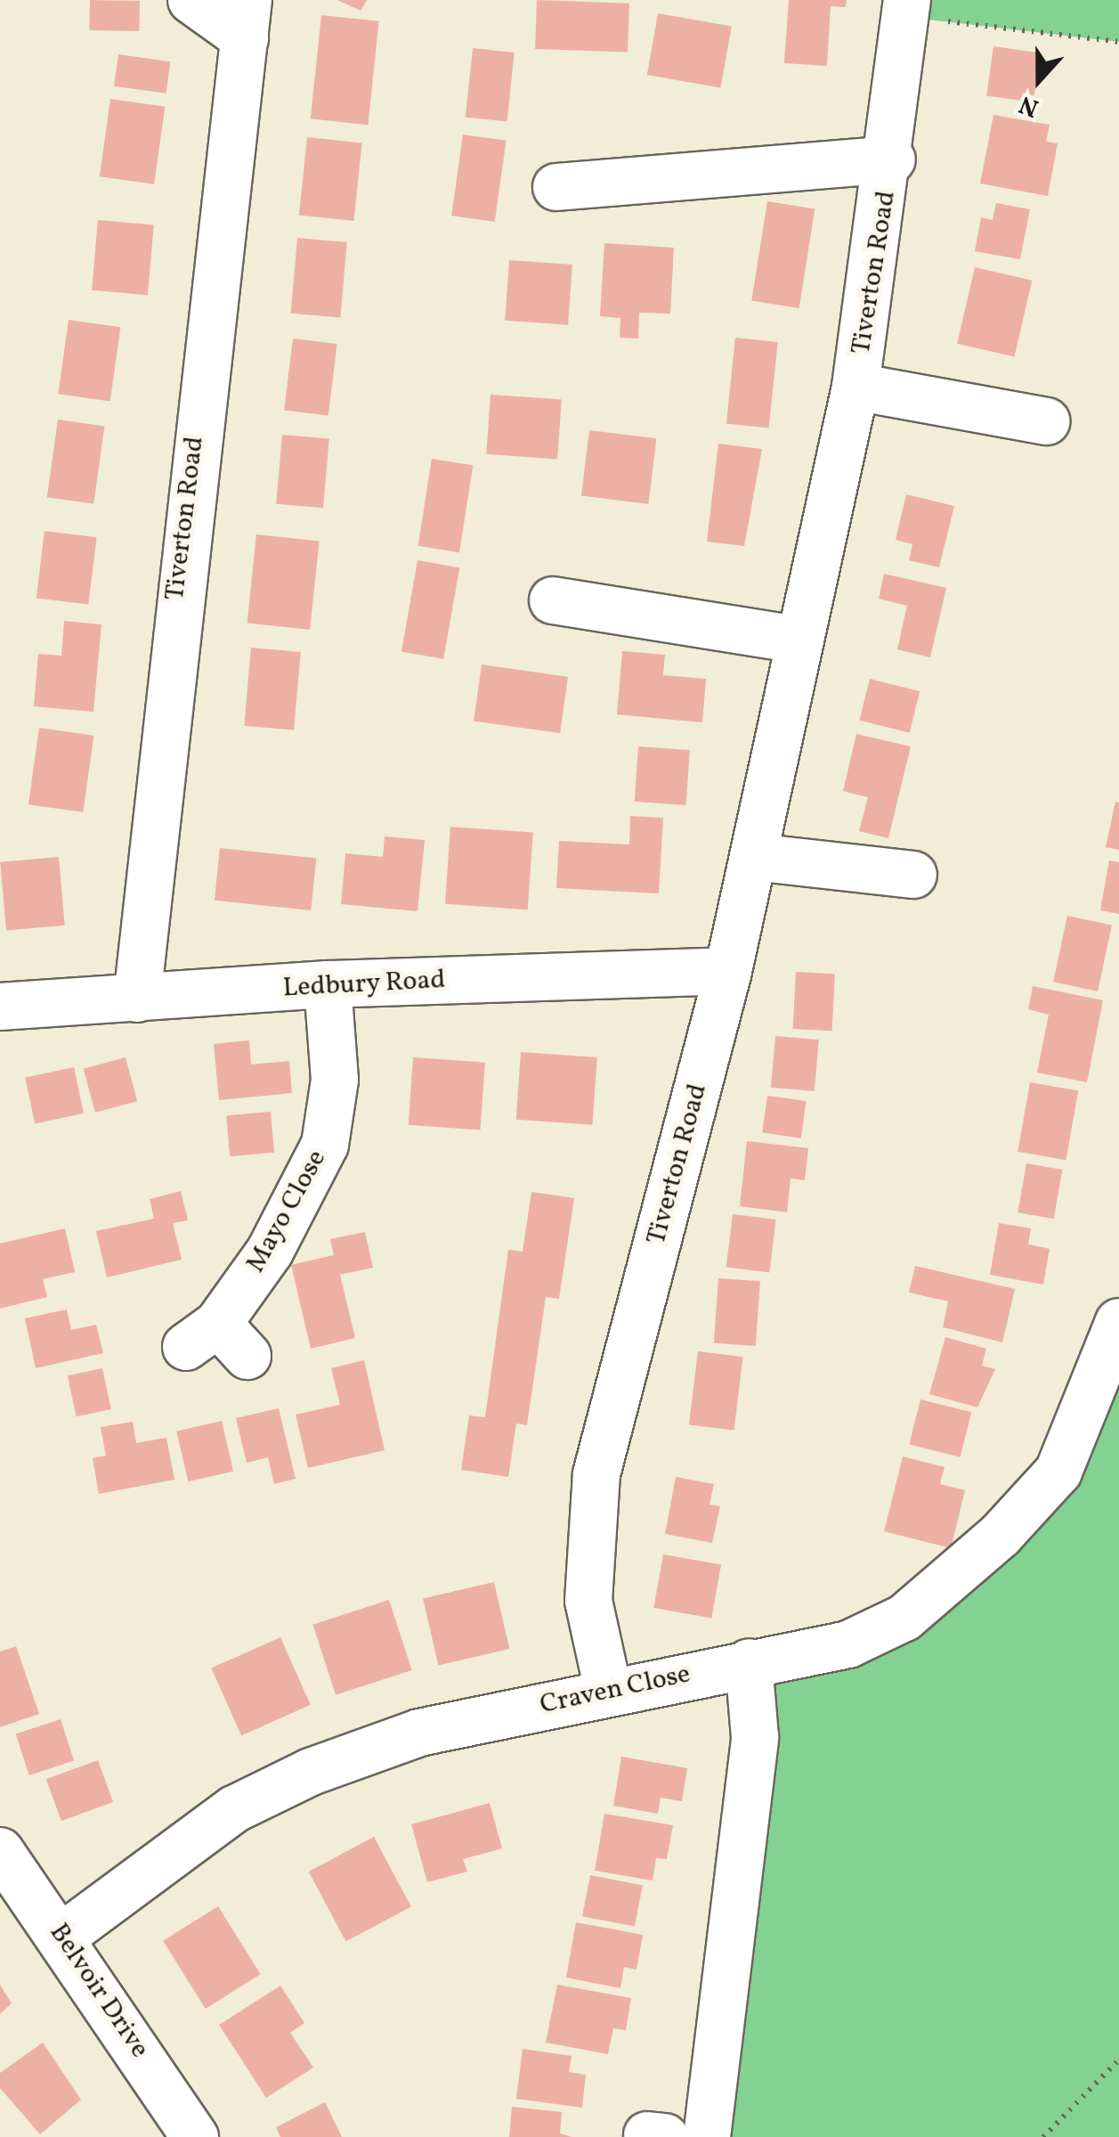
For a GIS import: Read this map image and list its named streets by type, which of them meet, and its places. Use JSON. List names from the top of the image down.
{
  "streets": {
    "street": [
      "Tiverton Road",
      "Ledbury Road",
      "Mayo Close",
      "Craven Close",
      "Belvoir Drive"
    ]
  },
  "crossings": [
    ["Tiverton Road", "Ledbury Road"],
    ["Tiverton Road", "Craven Close"],
    ["Ledbury Road", "Mayo Close"],
    ["Craven Close", "Belvoir Drive"]
  ],
  "north": "bottom"
}
